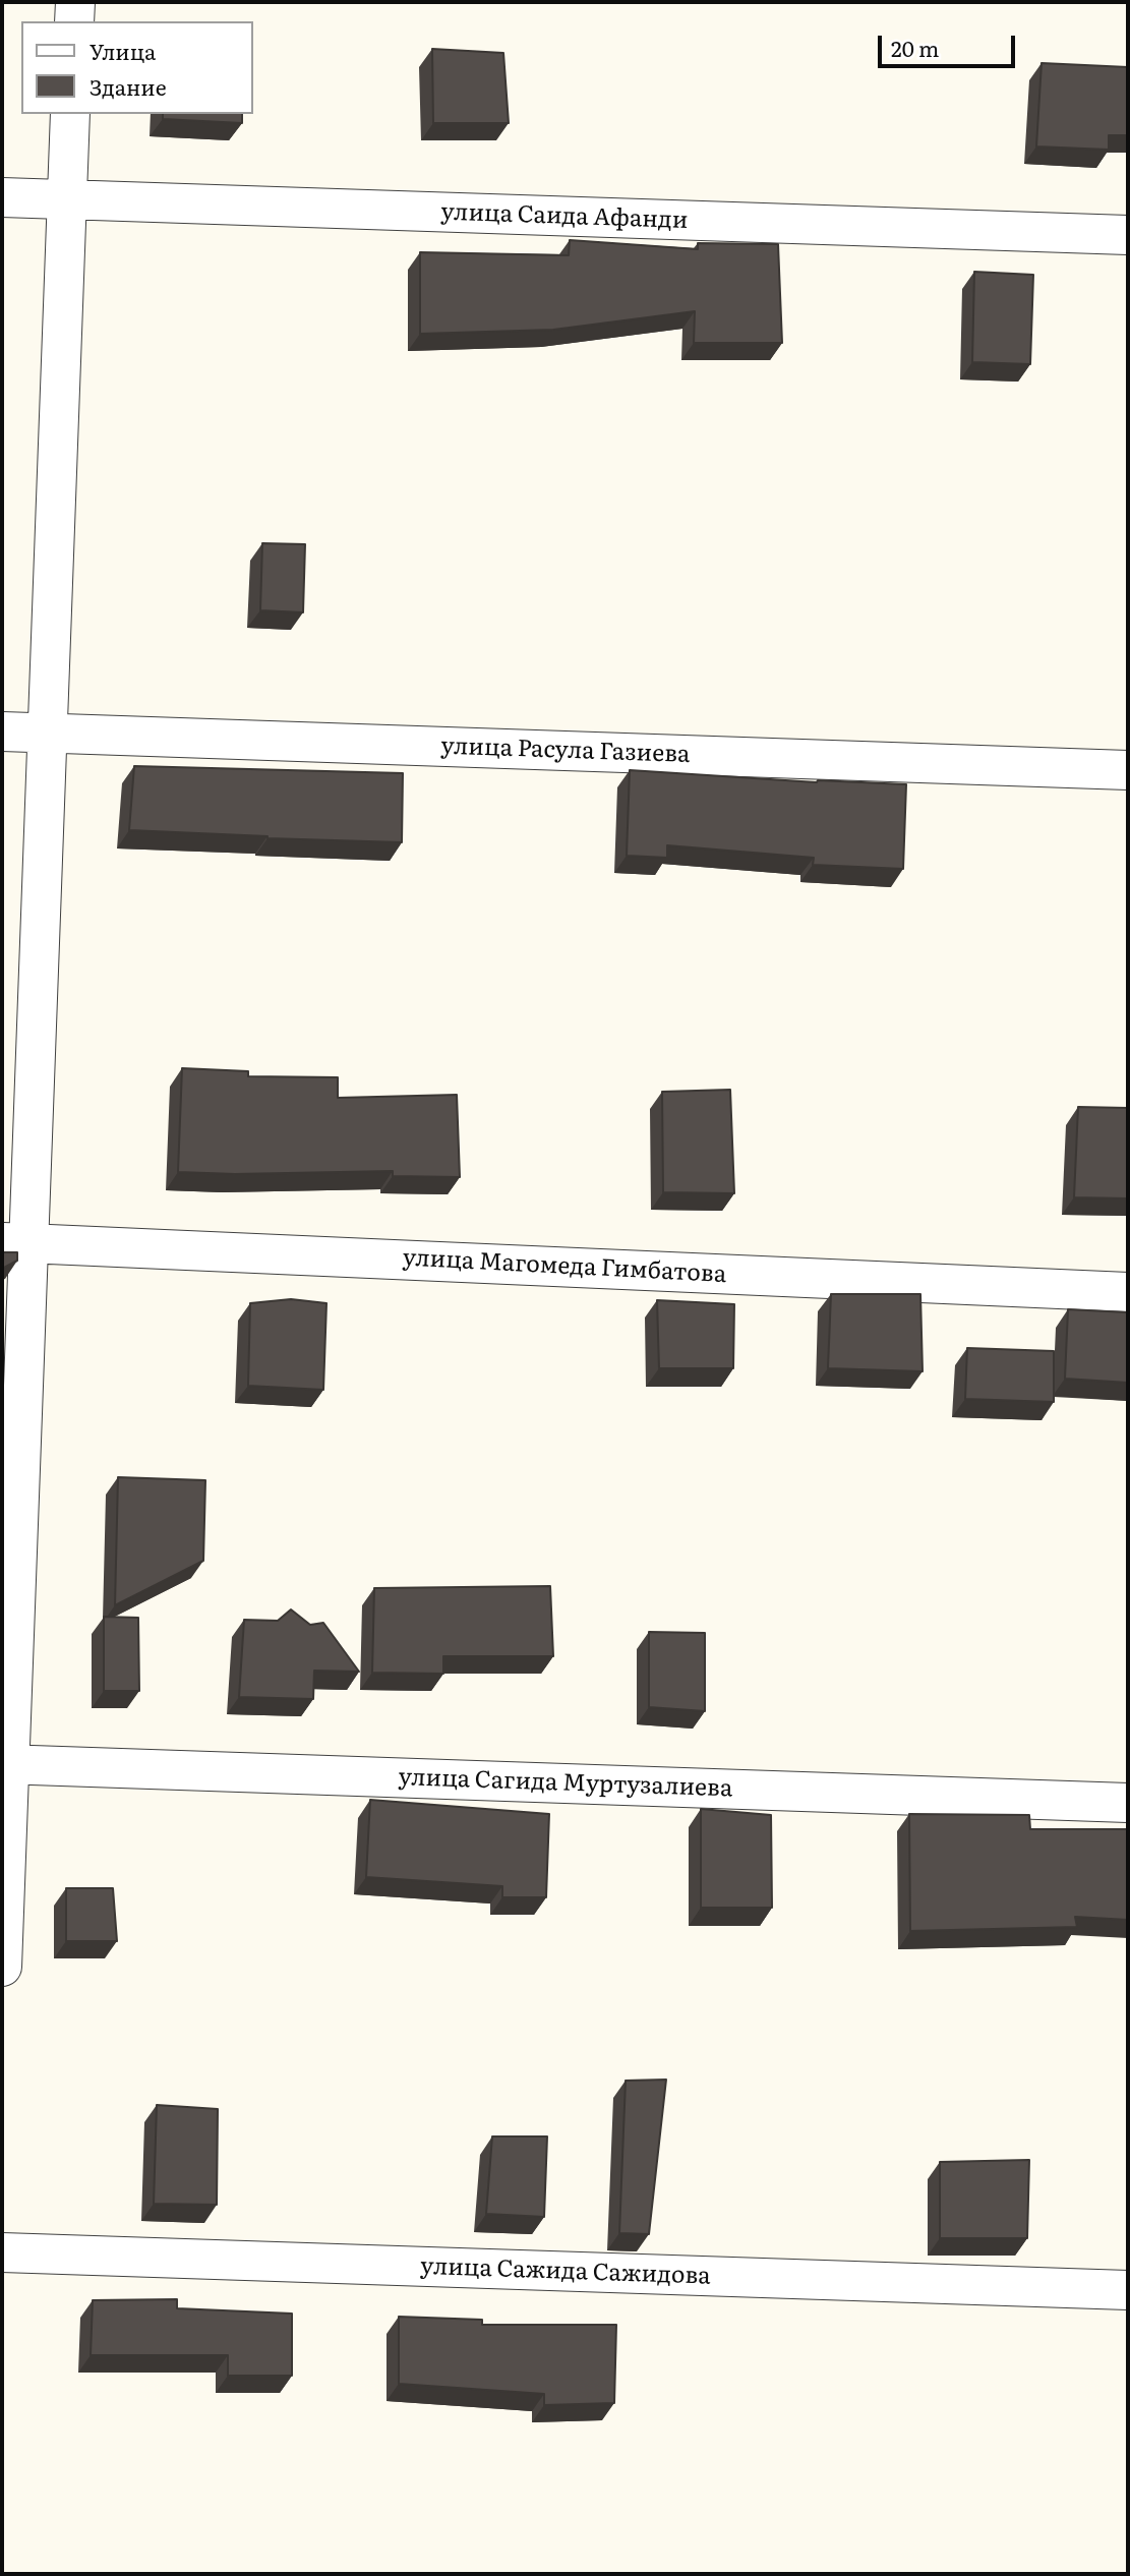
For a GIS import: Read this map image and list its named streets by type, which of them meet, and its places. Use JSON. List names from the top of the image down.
{
  "streets": {
    "street": [
      "улица Саида Афанди",
      "улица Расула Газиева",
      "улица Магомеда Гимбатова",
      "улица Сагида Муртузалиева",
      "улица Сажида Сажидова"
    ]
  },
  "legend": ["Улица", "Здание"],
  "scale_bar": "20 m"
}
